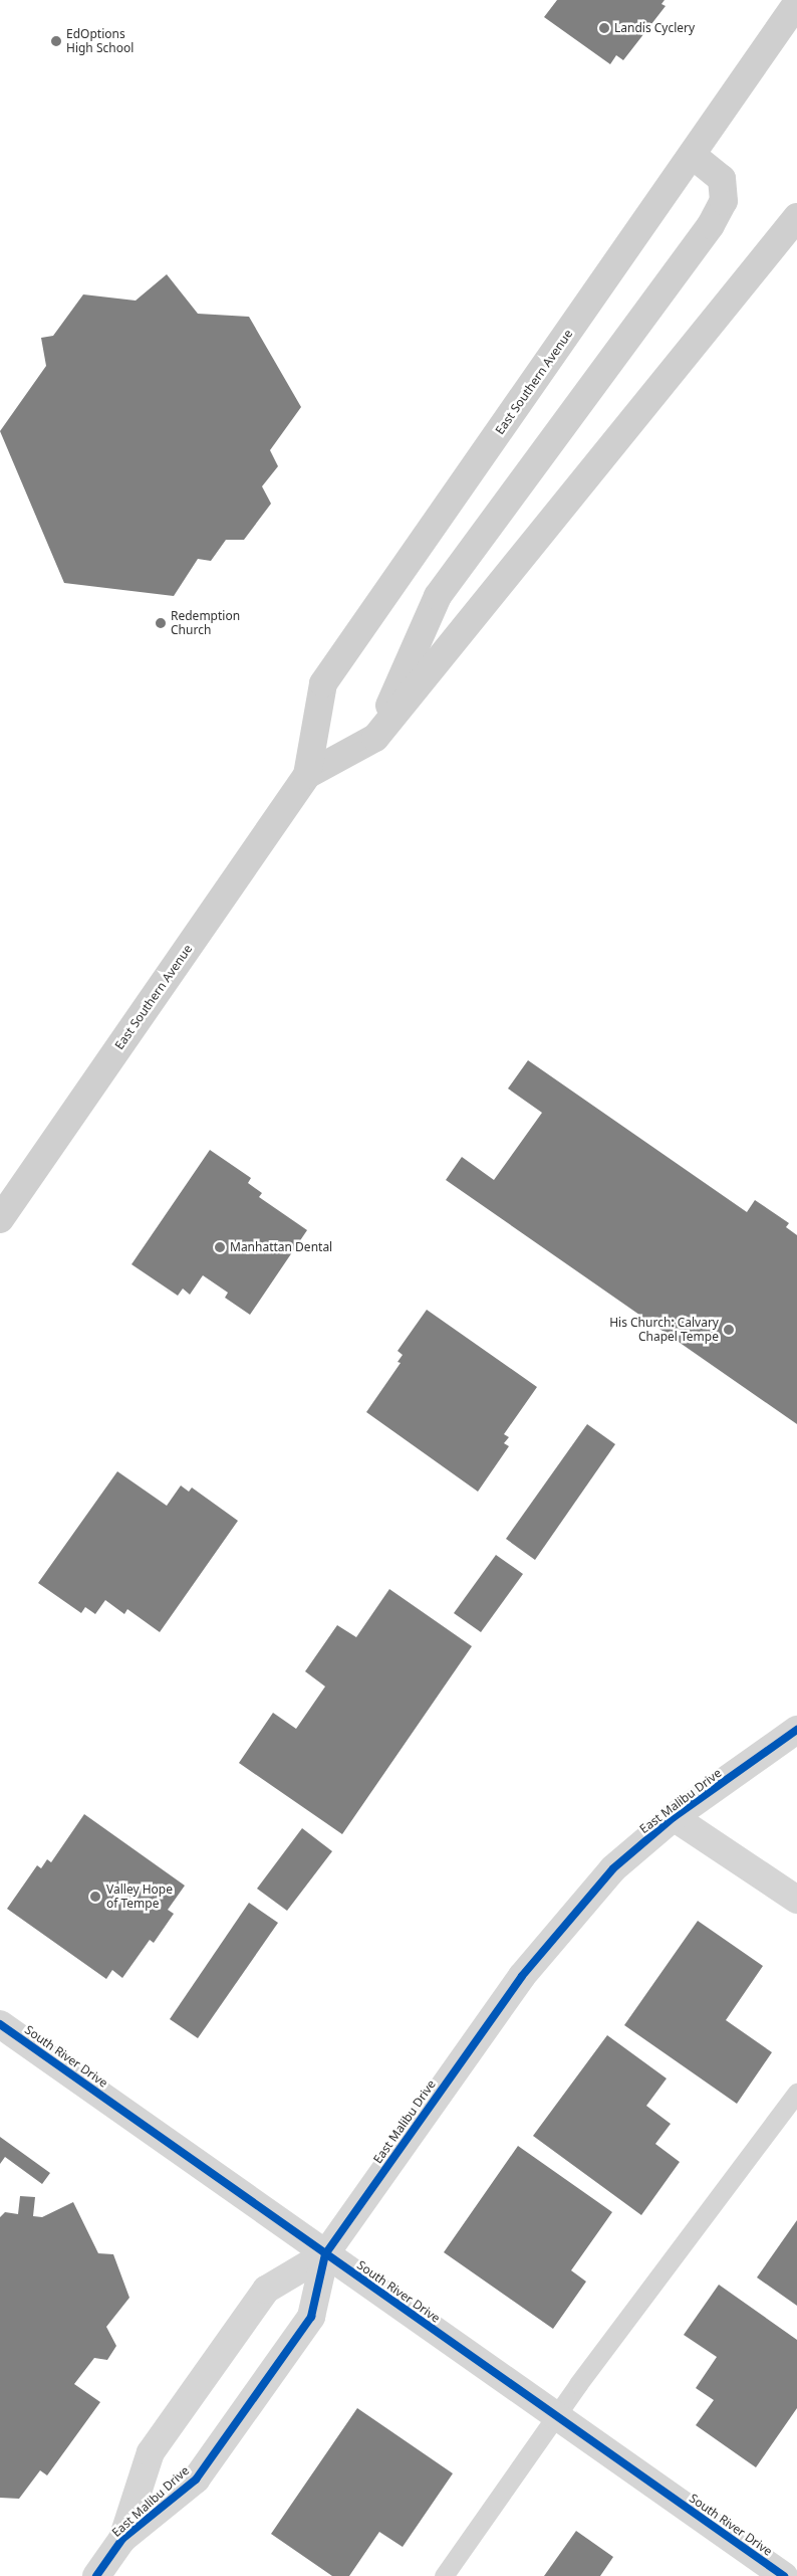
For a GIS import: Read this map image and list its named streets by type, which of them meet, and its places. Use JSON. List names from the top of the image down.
{
  "streets": {
    "main road": ["East Southern Avenue"],
    "street": ["East Malibu Drive", "South River Drive"]
  },
  "crossings": [
    ["East Malibu Drive", "South River Drive"]
  ],
  "places": [
    "Landis Cyclery",
    "EdOptions High School",
    "Redemption Church",
    "Manhattan Dental",
    "His Church: Calvary Chapel Tempe",
    "Valley Hope of Tempe"
  ]
}
